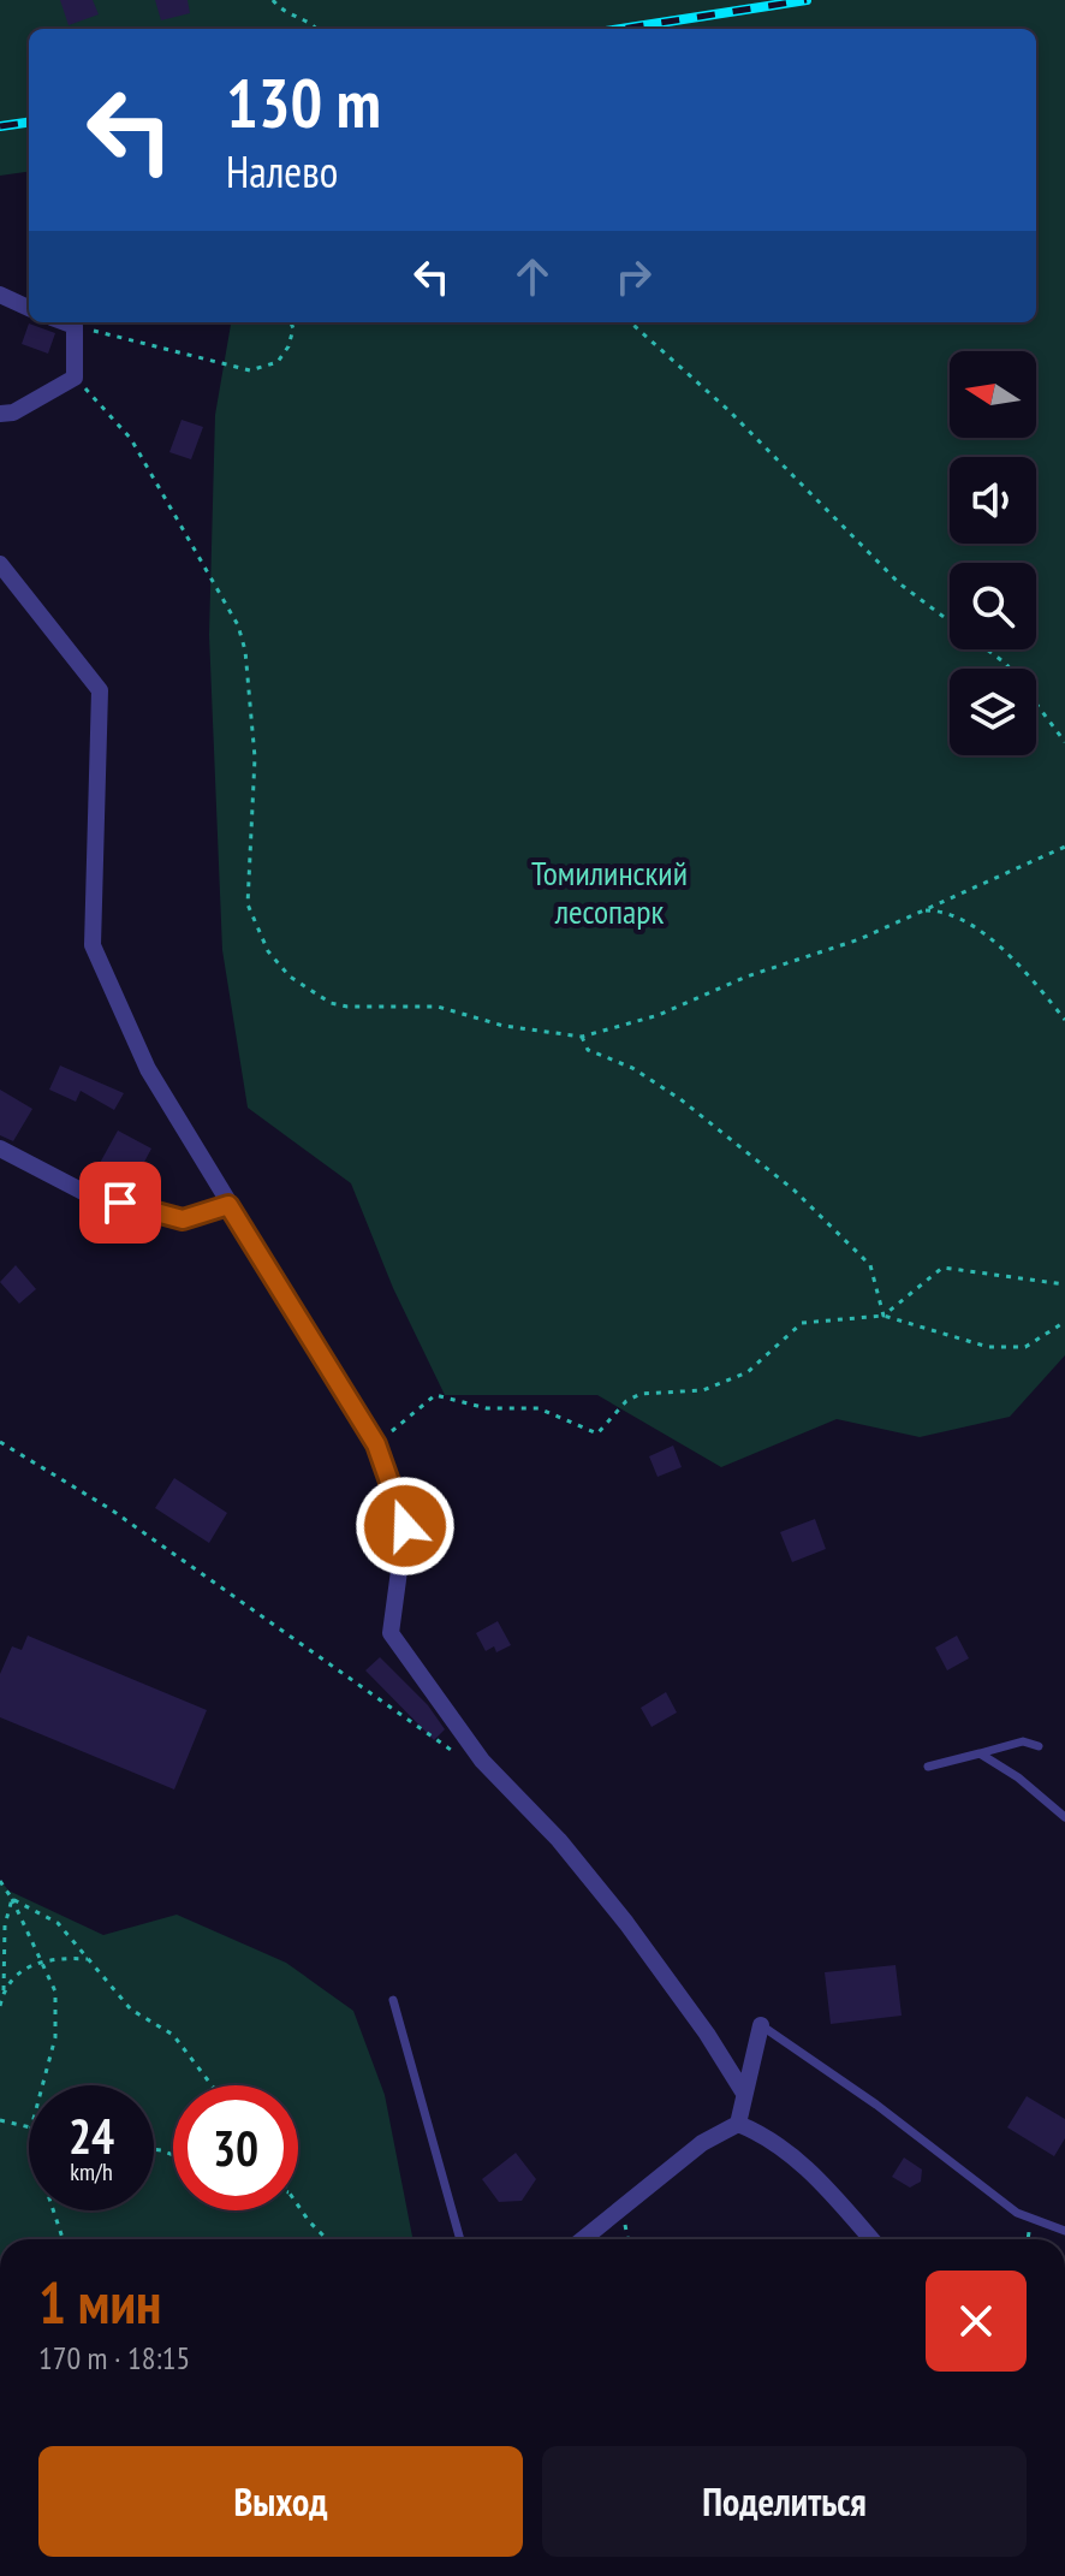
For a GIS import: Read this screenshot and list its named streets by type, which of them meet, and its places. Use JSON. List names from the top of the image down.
{
  "parks": ["Томилинский лесопарк"],
  "north": "left",
  "page": {
    "turn": ["130 m", "Налево"],
    "speed": "24 km/h",
    "limit": "30",
    "heading": ["1 мин", "170 m · 18:15"],
    "buttons": ["Выход", "Поделиться"]
  }
}
